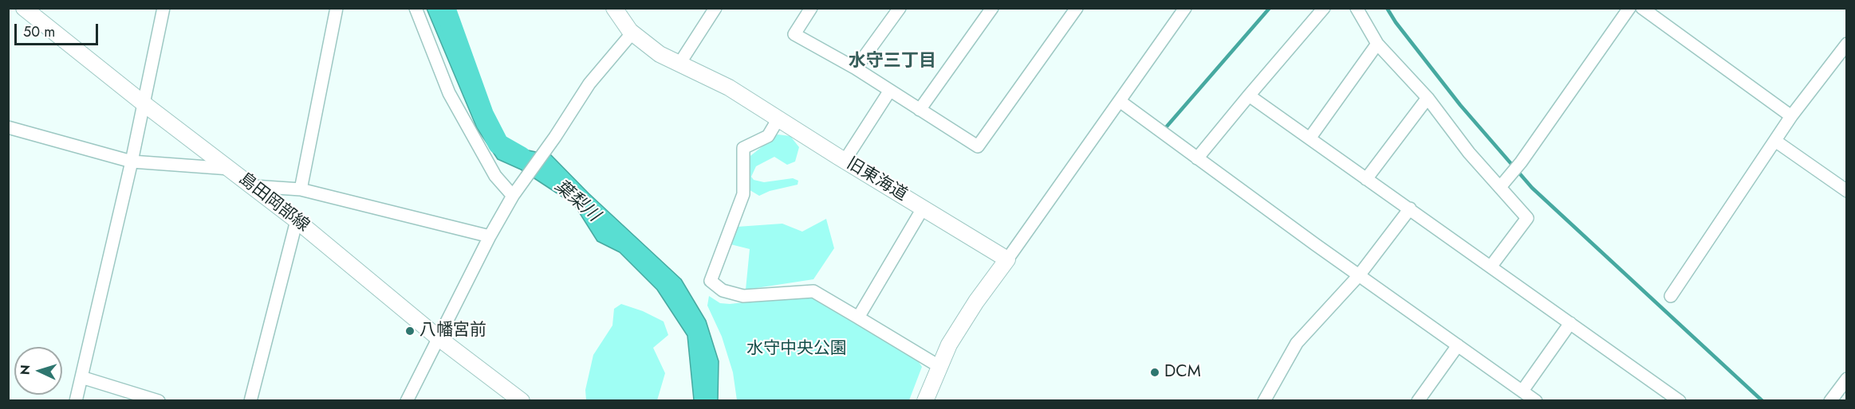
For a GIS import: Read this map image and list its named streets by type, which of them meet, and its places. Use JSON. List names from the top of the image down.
{
  "streets": {
    "main road": ["旧東海道", "島田岡部線"]
  },
  "districts": ["水守三丁目"],
  "water": ["葉梨川"],
  "parks": ["水守中央公園"],
  "places": ["八幡宮前", "DCM"],
  "scale_bar": "50 m",
  "north": "left"
}
